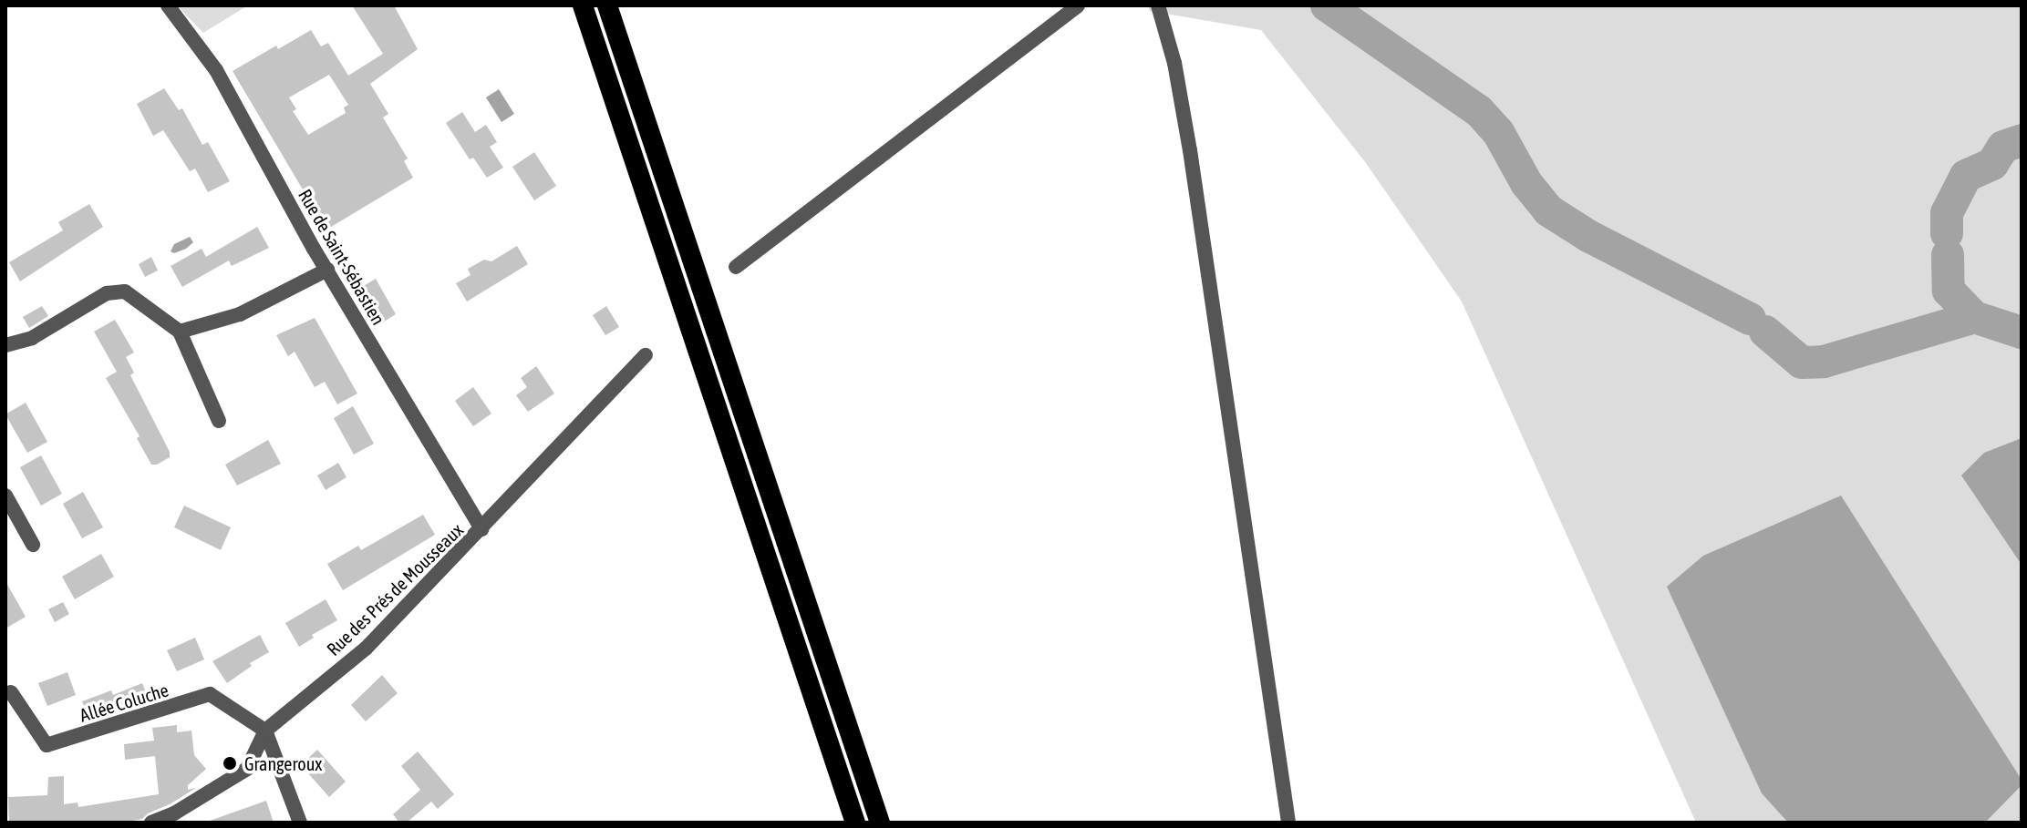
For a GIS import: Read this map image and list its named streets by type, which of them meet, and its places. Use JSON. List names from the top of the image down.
{
  "streets": {
    "street": ["Rue de Saint-Sébastien", "Rue des Prés de Mousseaux", "Allée Coluche"]
  },
  "crossings": [
    ["Rue de Saint-Sébastien", "Rue des Prés de Mousseaux"],
    ["Rue des Prés de Mousseaux", "Allée Coluche"]
  ],
  "places": ["Grangeroux"]
}
